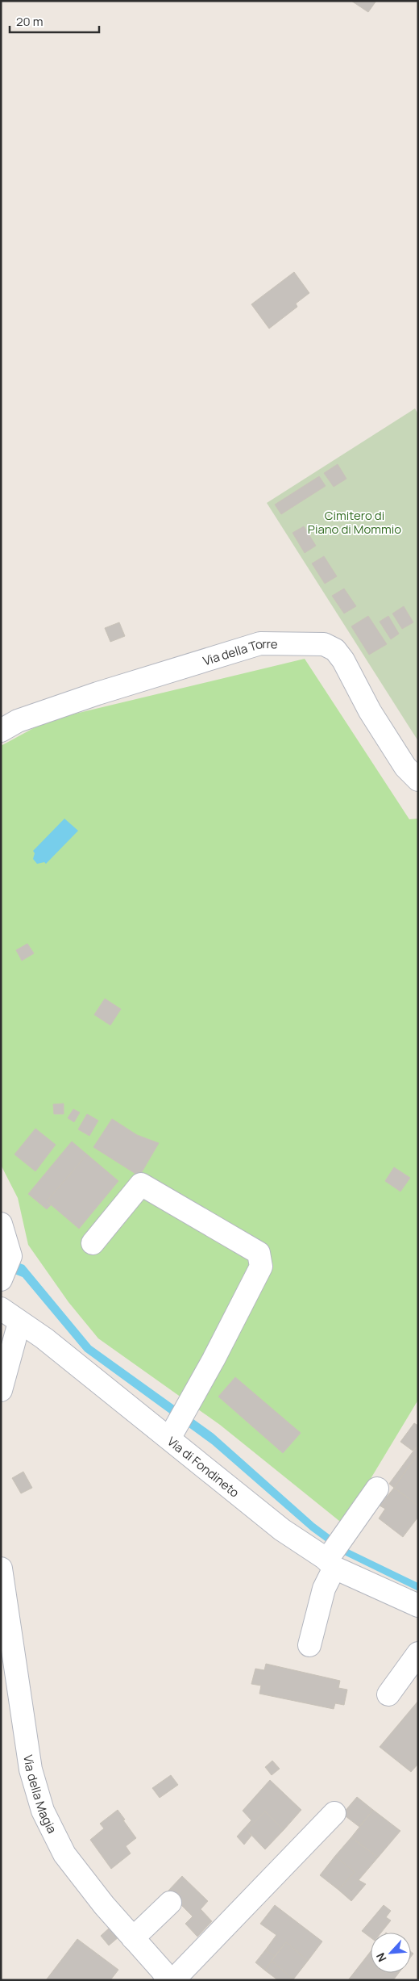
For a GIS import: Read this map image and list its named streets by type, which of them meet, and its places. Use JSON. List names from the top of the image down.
{
  "streets": {
    "street": ["Via della Torre", "Via di Fondineto", "Via della Magia"]
  },
  "parks": ["Cimitero di Piano di Mommio"],
  "scale_bar": "20 m",
  "north": "bottom left"
}
